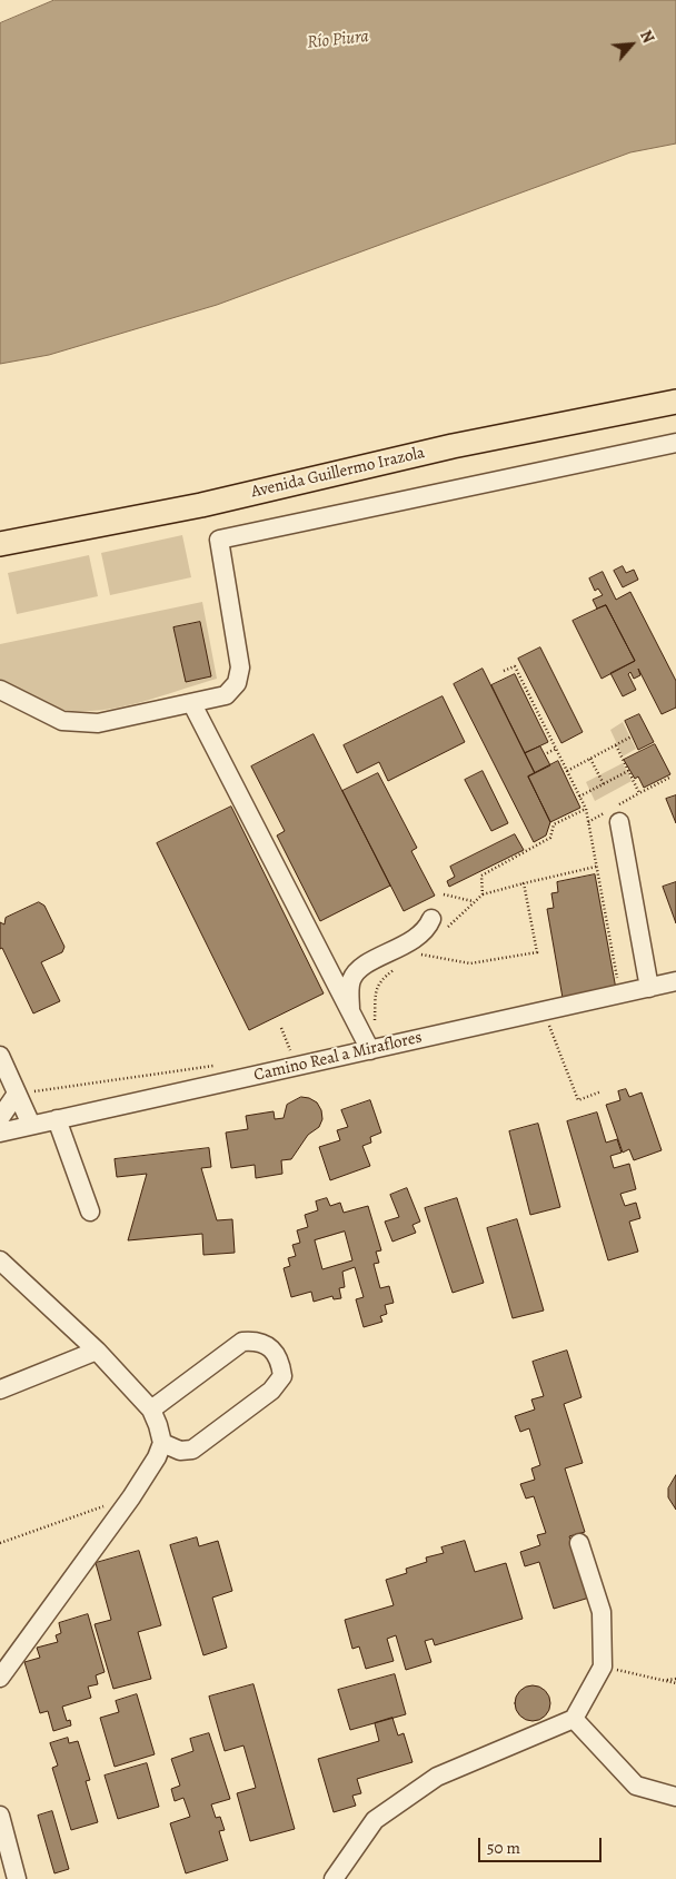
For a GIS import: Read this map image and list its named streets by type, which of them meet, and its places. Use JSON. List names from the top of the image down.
{
  "streets": {
    "main road": ["Avenida Guillermo Irazola"],
    "lane": ["Camino Real a Miraflores"]
  },
  "water": ["Río Piura"],
  "scale_bar": "50 m",
  "north": "top right"
}
